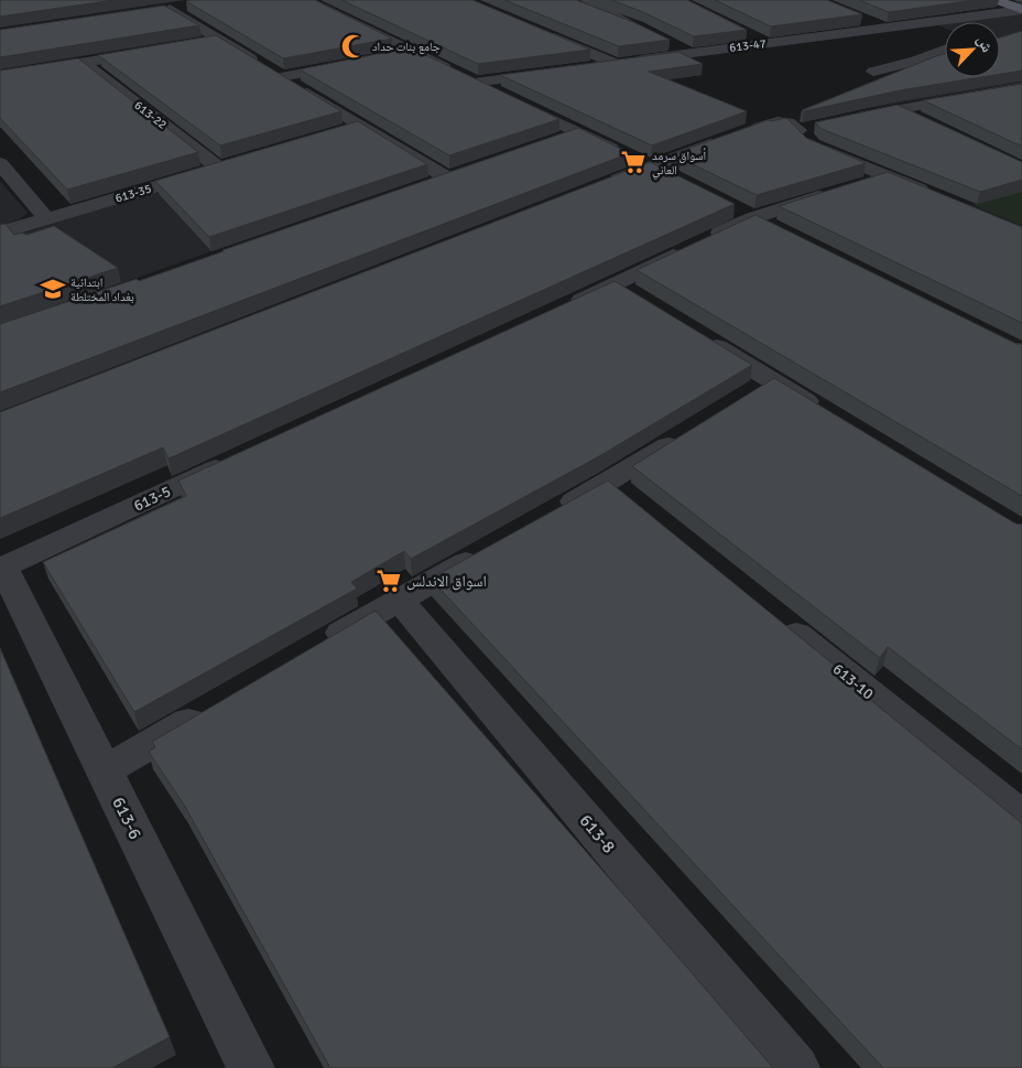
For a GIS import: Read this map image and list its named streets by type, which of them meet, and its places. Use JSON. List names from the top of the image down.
{
  "streets": {
    "street": [
      "613-47",
      "613-22",
      "613-35",
      "613-5",
      "613-10",
      "613-6",
      "613-8"
    ]
  },
  "crossings": [
    ["613-22", "613-35"],
    ["613-5", "613-6"]
  ],
  "places": {
    "mosque": ["جامع بنات حداد"],
    "supermarket": ["أسواق سرمد العاني", "اسواق الاندلس"],
    "school or university": ["ابتدائية بغداد المختلطة"]
  },
  "north": "top right"
}
